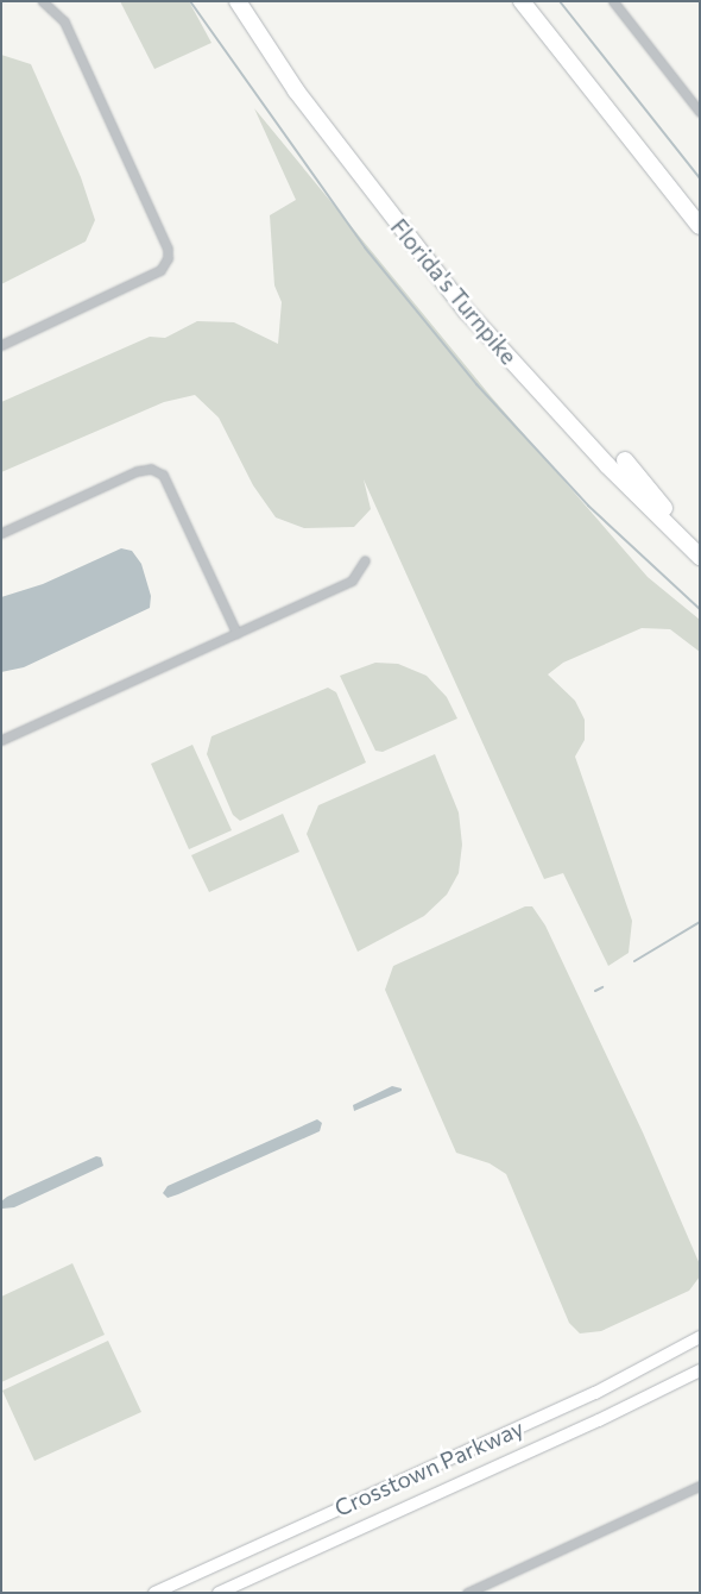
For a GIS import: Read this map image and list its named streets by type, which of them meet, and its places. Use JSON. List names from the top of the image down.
{
  "streets": {
    "highway": ["Florida's Turnpike"],
    "main road": ["Crosstown Parkway"]
  }
}
